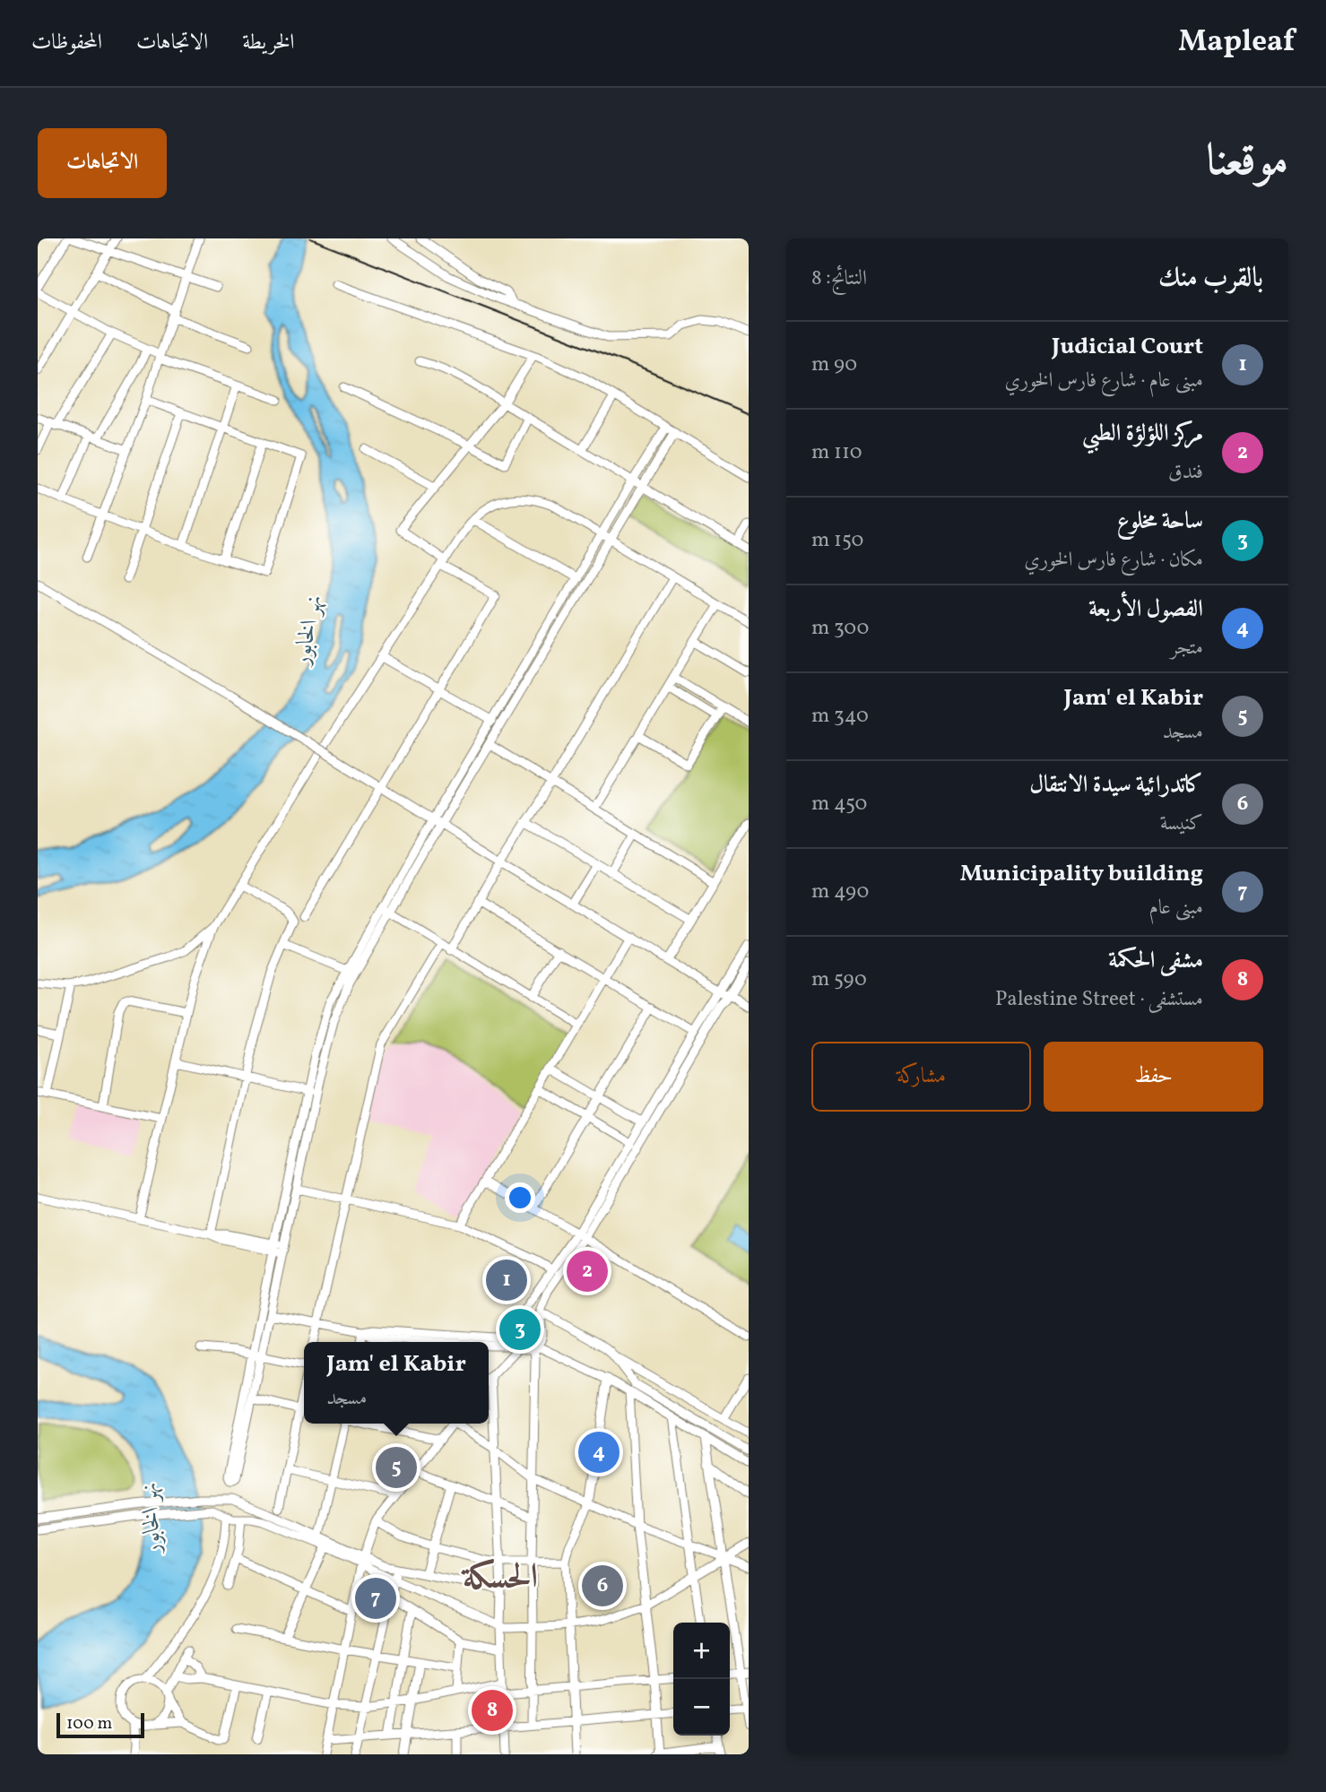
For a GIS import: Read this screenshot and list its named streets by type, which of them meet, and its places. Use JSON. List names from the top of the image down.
{
  "districts": ["الحسكة"],
  "water": ["نهر الخابور"],
  "scale_bar": "100 m",
  "page": {
    "header": "Mapleaf",
    "nav": ["الخريطة", "الاتجاهات", "المحفوظات"],
    "title": "موقعنا",
    "buttons": [
      "الاتجاهات",
      ["حفظ", "مشاركة"]
    ],
    "heading": ["بالقرب منك", "النتائج: 8"],
    "list": [
      {
        "mark": "1",
        "name": "Judicial Court",
        "note": "مبنى عام · شارع فارس الخوري",
        "value": "90 m"
      },
      {
        "mark": "2",
        "name": "مركز اللؤلؤة الطبي",
        "note": "فندق",
        "value": "110 m"
      },
      {
        "mark": "3",
        "name": "ساحة مخلوع",
        "note": "مكان · شارع فارس الخوري",
        "value": "150 m"
      },
      {
        "mark": "4",
        "name": "الفصول الأربعة",
        "note": "متجر",
        "value": "300 m"
      },
      {
        "mark": "5",
        "name": "Jam' el Kabir",
        "note": "مسجد",
        "value": "340 m"
      },
      {
        "mark": "6",
        "name": "كاتدرائية سيدة الانتقال",
        "note": "كنيسة",
        "value": "450 m"
      },
      {
        "mark": "7",
        "name": "Municipality building",
        "note": "مبنى عام",
        "value": "490 m"
      },
      {
        "mark": "8",
        "name": "مشفى الحكمة",
        "note": "مستشفى · Palestine Street",
        "value": "590 m"
      }
    ],
    "pins": [
      "2",
      "1",
      "3",
      "4",
      "5",
      "6",
      "7",
      "8"
    ],
    "popup": ["Jam' el Kabir", "مسجد"],
    "map_buttons": ["+", "−"],
    "scale": "100 m"
  }
}
